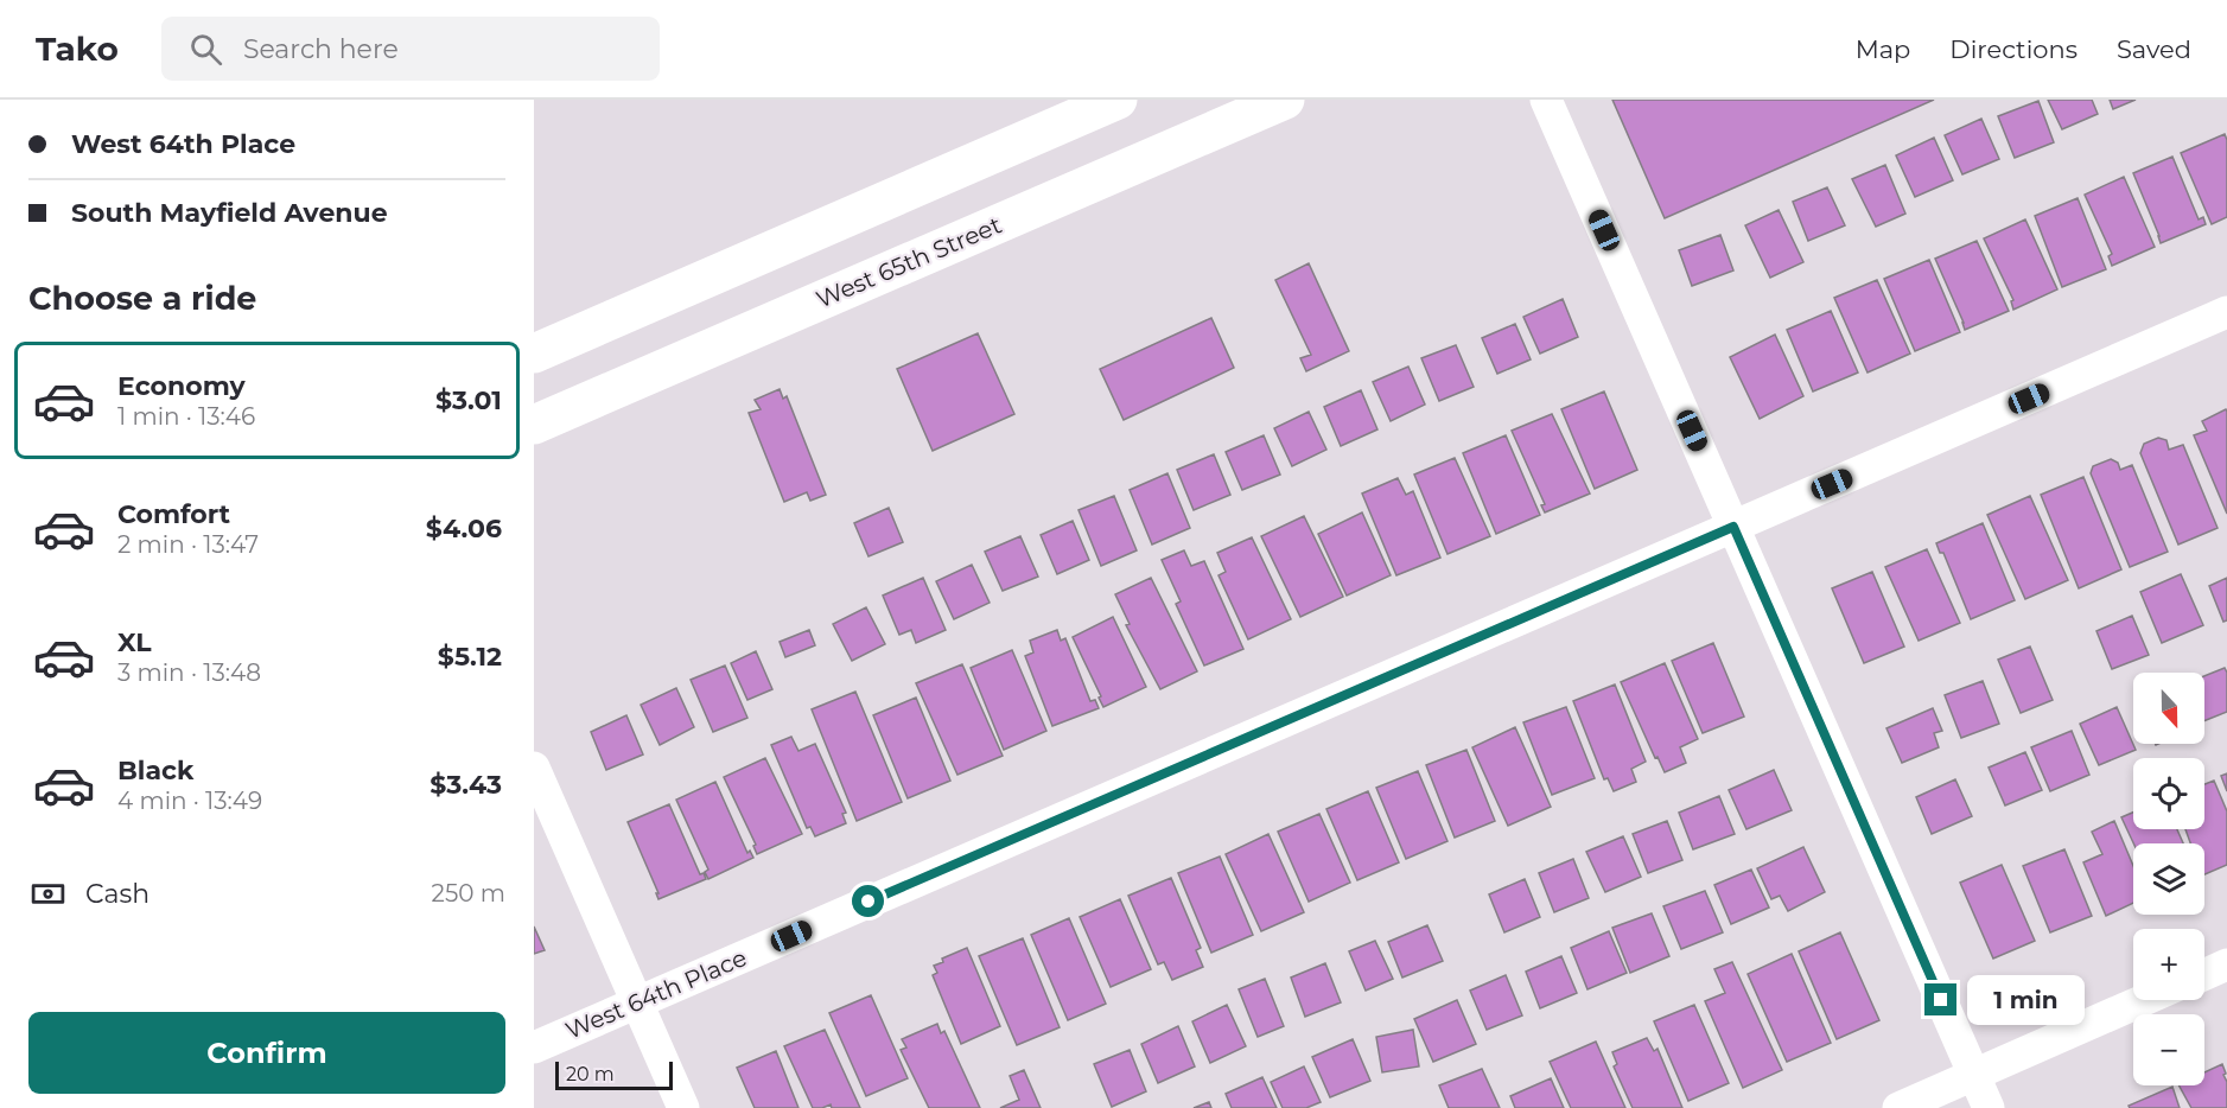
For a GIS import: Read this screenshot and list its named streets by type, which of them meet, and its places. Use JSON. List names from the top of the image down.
{
  "streets": {
    "street": ["West 65th Street", "West 64th Place"]
  },
  "scale_bar": "20 m",
  "north": "bottom",
  "page": {
    "header": "Tako",
    "search": "Search here",
    "nav": ["Map", "Directions", "Saved"],
    "banner": ["West 64th Place", "South Mayfield Avenue"],
    "heading": "Choose a ride",
    "list": [
      {
        "name": "Economy",
        "note": "1 min · 13:46",
        "value": "$3.01"
      },
      {
        "name": "Comfort",
        "note": "2 min · 13:47",
        "value": "$4.06"
      },
      {
        "name": "XL",
        "note": "3 min · 13:48",
        "value": "$5.12"
      },
      {
        "name": "Black",
        "note": "4 min · 13:49",
        "value": "$3.43"
      }
    ],
    "map_buttons": ["+", "−"],
    "pay": ["Cash", "250 m"],
    "bubble": "1 min",
    "buttons": "Confirm",
    "scale": "20 m"
  }
}
